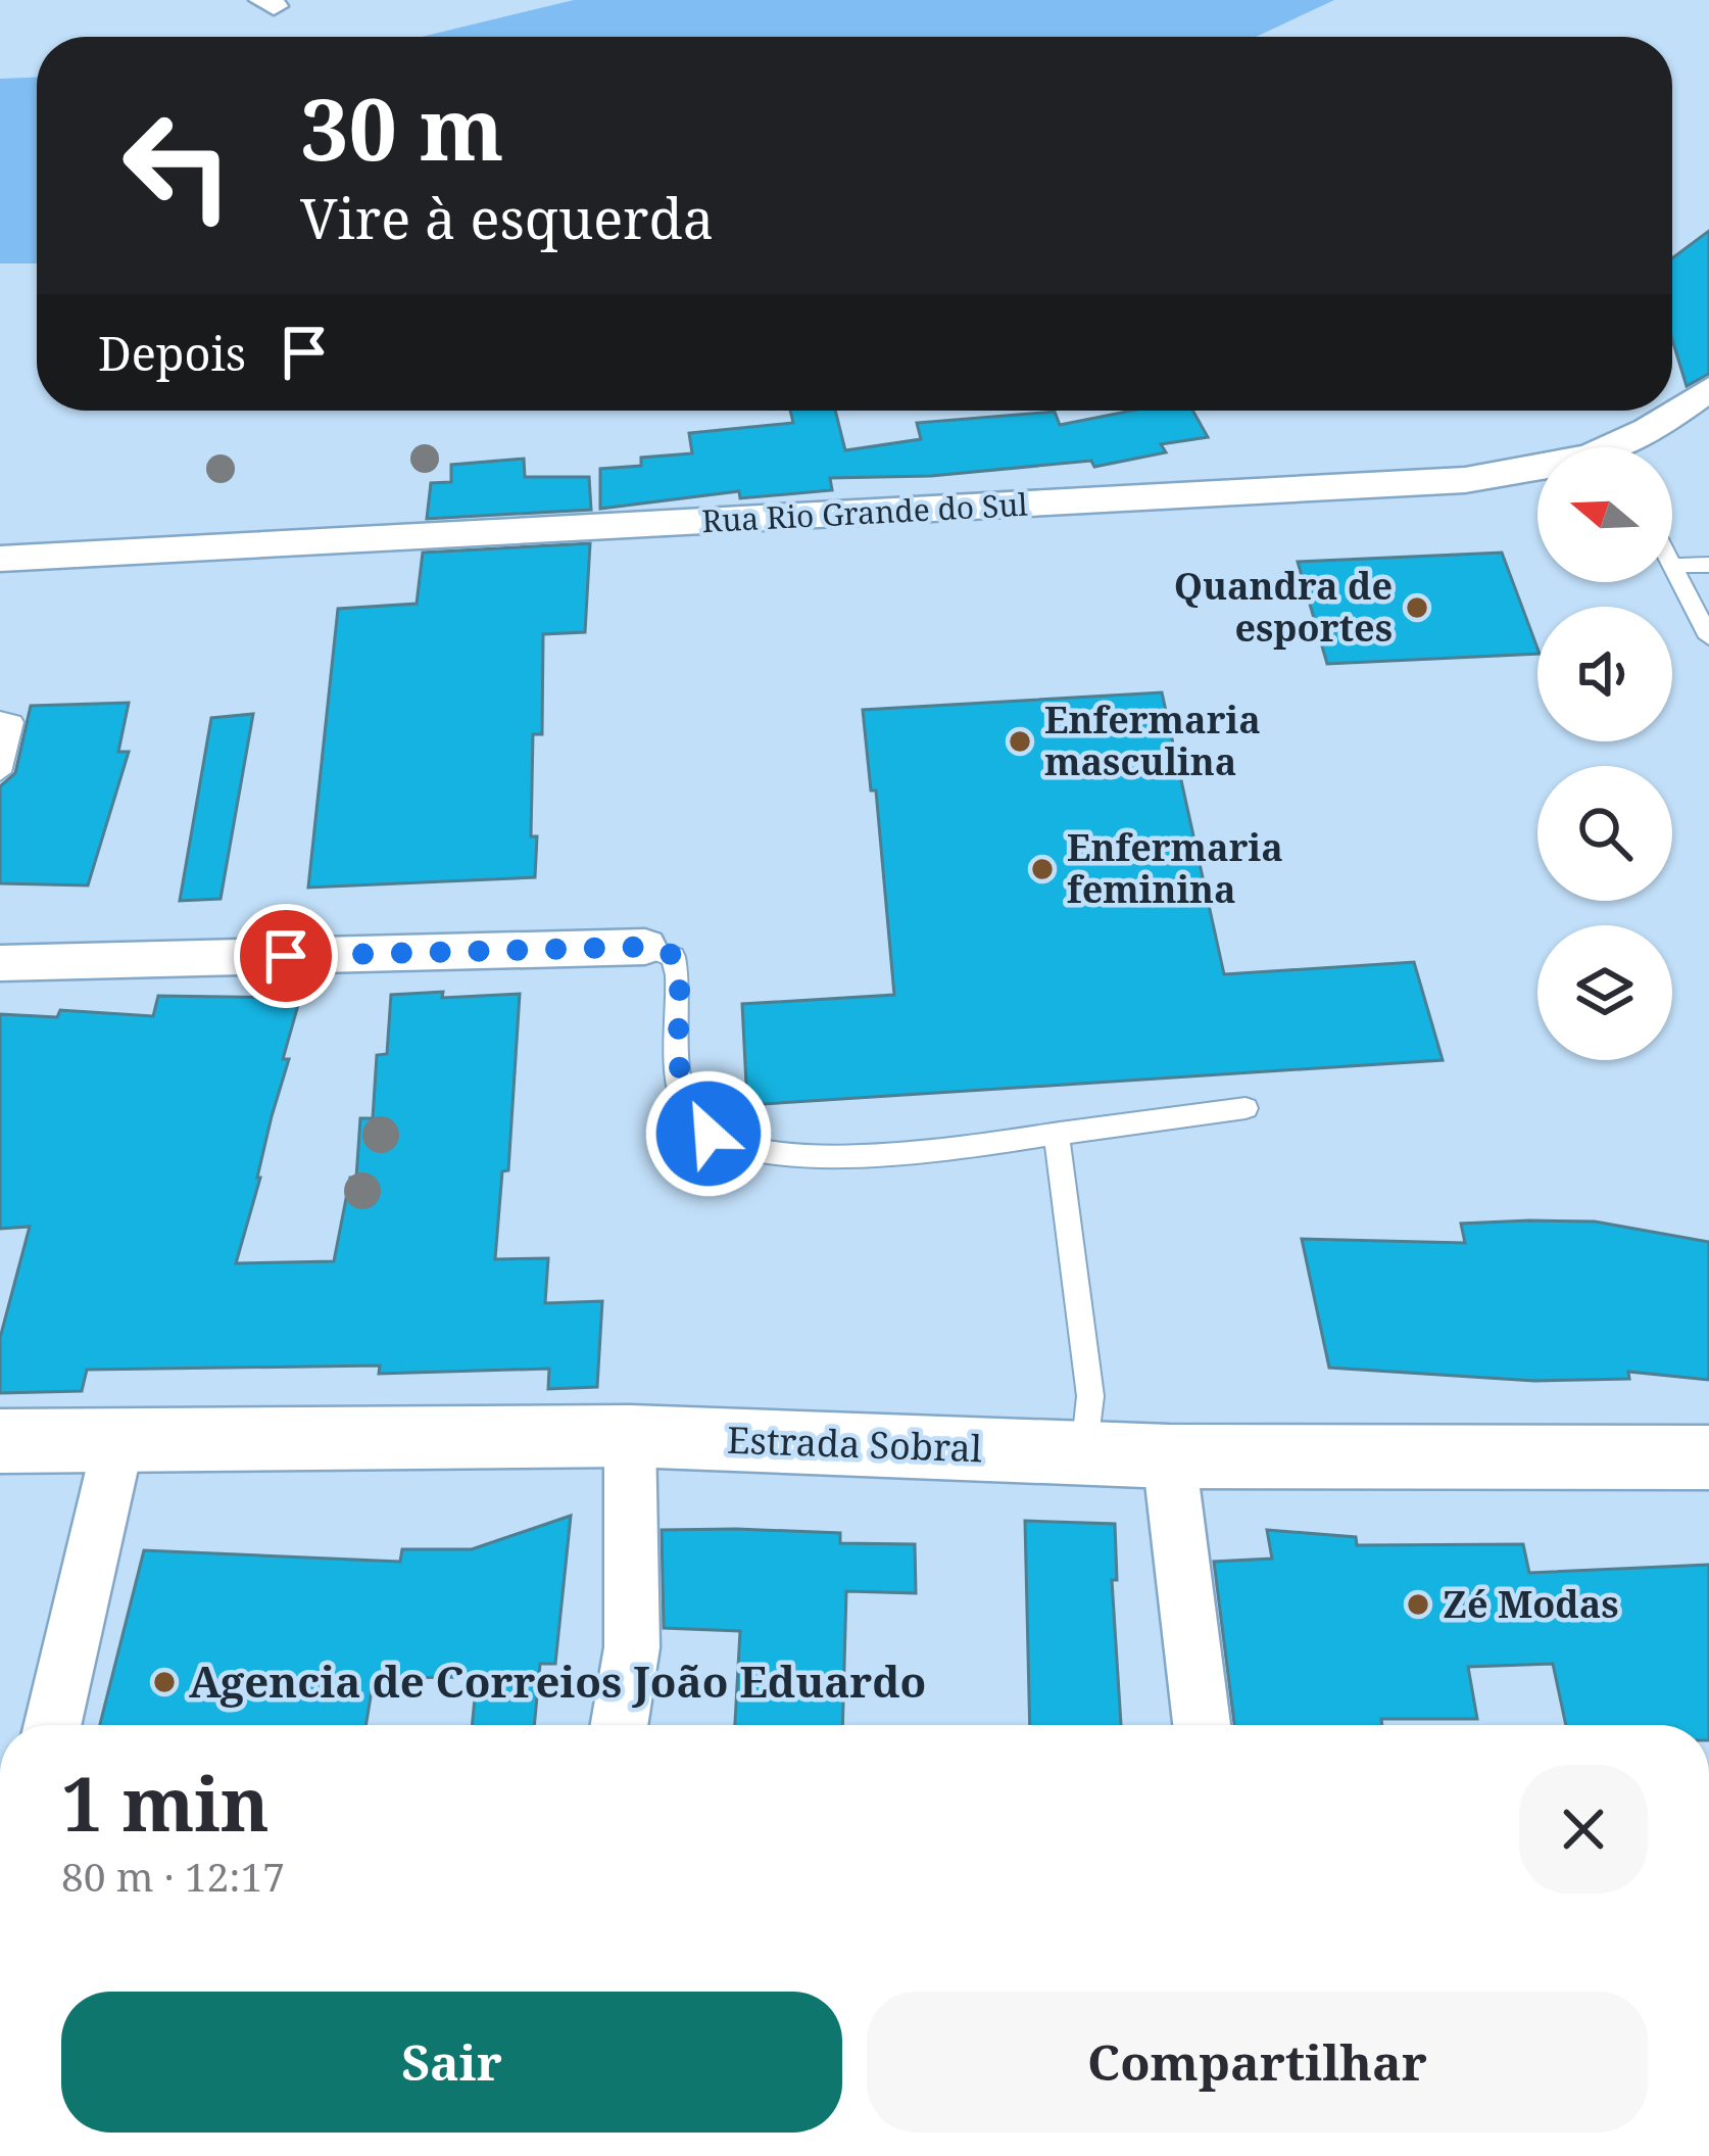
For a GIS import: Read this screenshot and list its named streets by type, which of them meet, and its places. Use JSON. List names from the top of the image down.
{
  "streets": {
    "street": ["Rua Rio Grande do Sul", "Estrada Sobral"]
  },
  "places": [
    "Quandra de esportes",
    "Enfermaria masculina",
    "Enfermaria feminina",
    "Zé Modas",
    "Agencia de Correios João Eduardo"
  ],
  "north": "left",
  "page": {
    "turn": ["30 m", "Vire à esquerda"],
    "then": "Depois",
    "heading": ["1 min", "80 m · 12:17"],
    "buttons": ["Sair", "Compartilhar"]
  }
}
